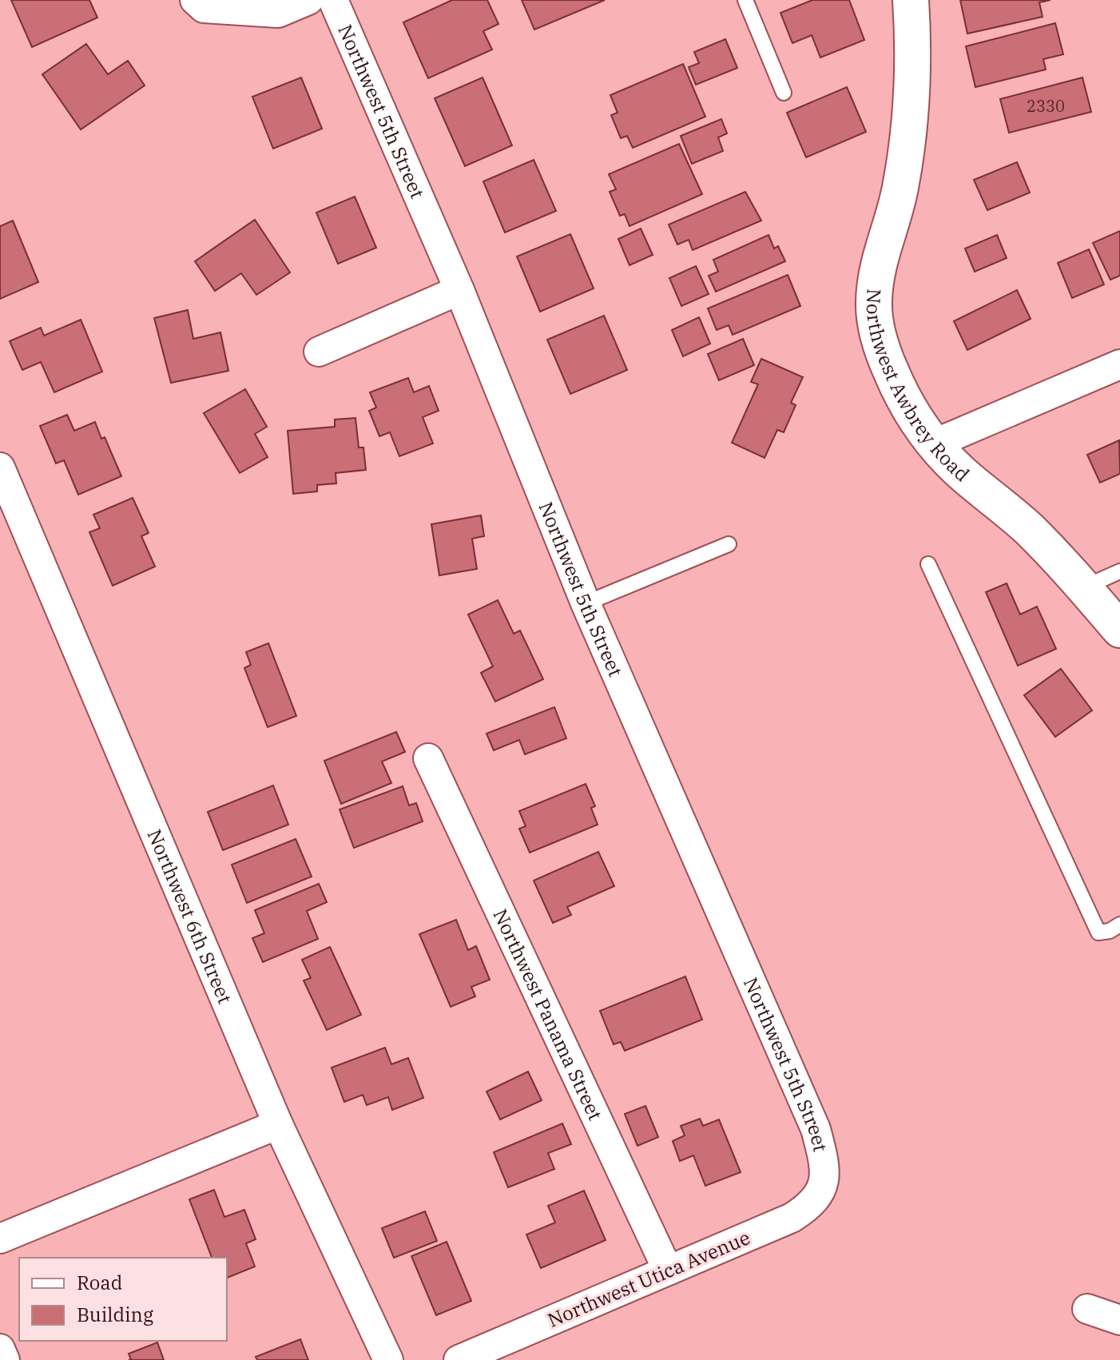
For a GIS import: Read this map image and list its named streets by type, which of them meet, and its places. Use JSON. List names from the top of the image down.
{
  "streets": {
    "street": [
      "Northwest 5th Street",
      "Northwest Awbrey Road",
      "Northwest 6th Street",
      "Northwest Panama Street",
      "Northwest Utica Avenue"
    ]
  },
  "crossings": [
    ["Northwest 5th Street", "Northwest Utica Avenue"],
    ["Northwest Panama Street", "Northwest Utica Avenue"]
  ],
  "house_numbers": ["2330"],
  "legend": ["Road", "Building"]
}
